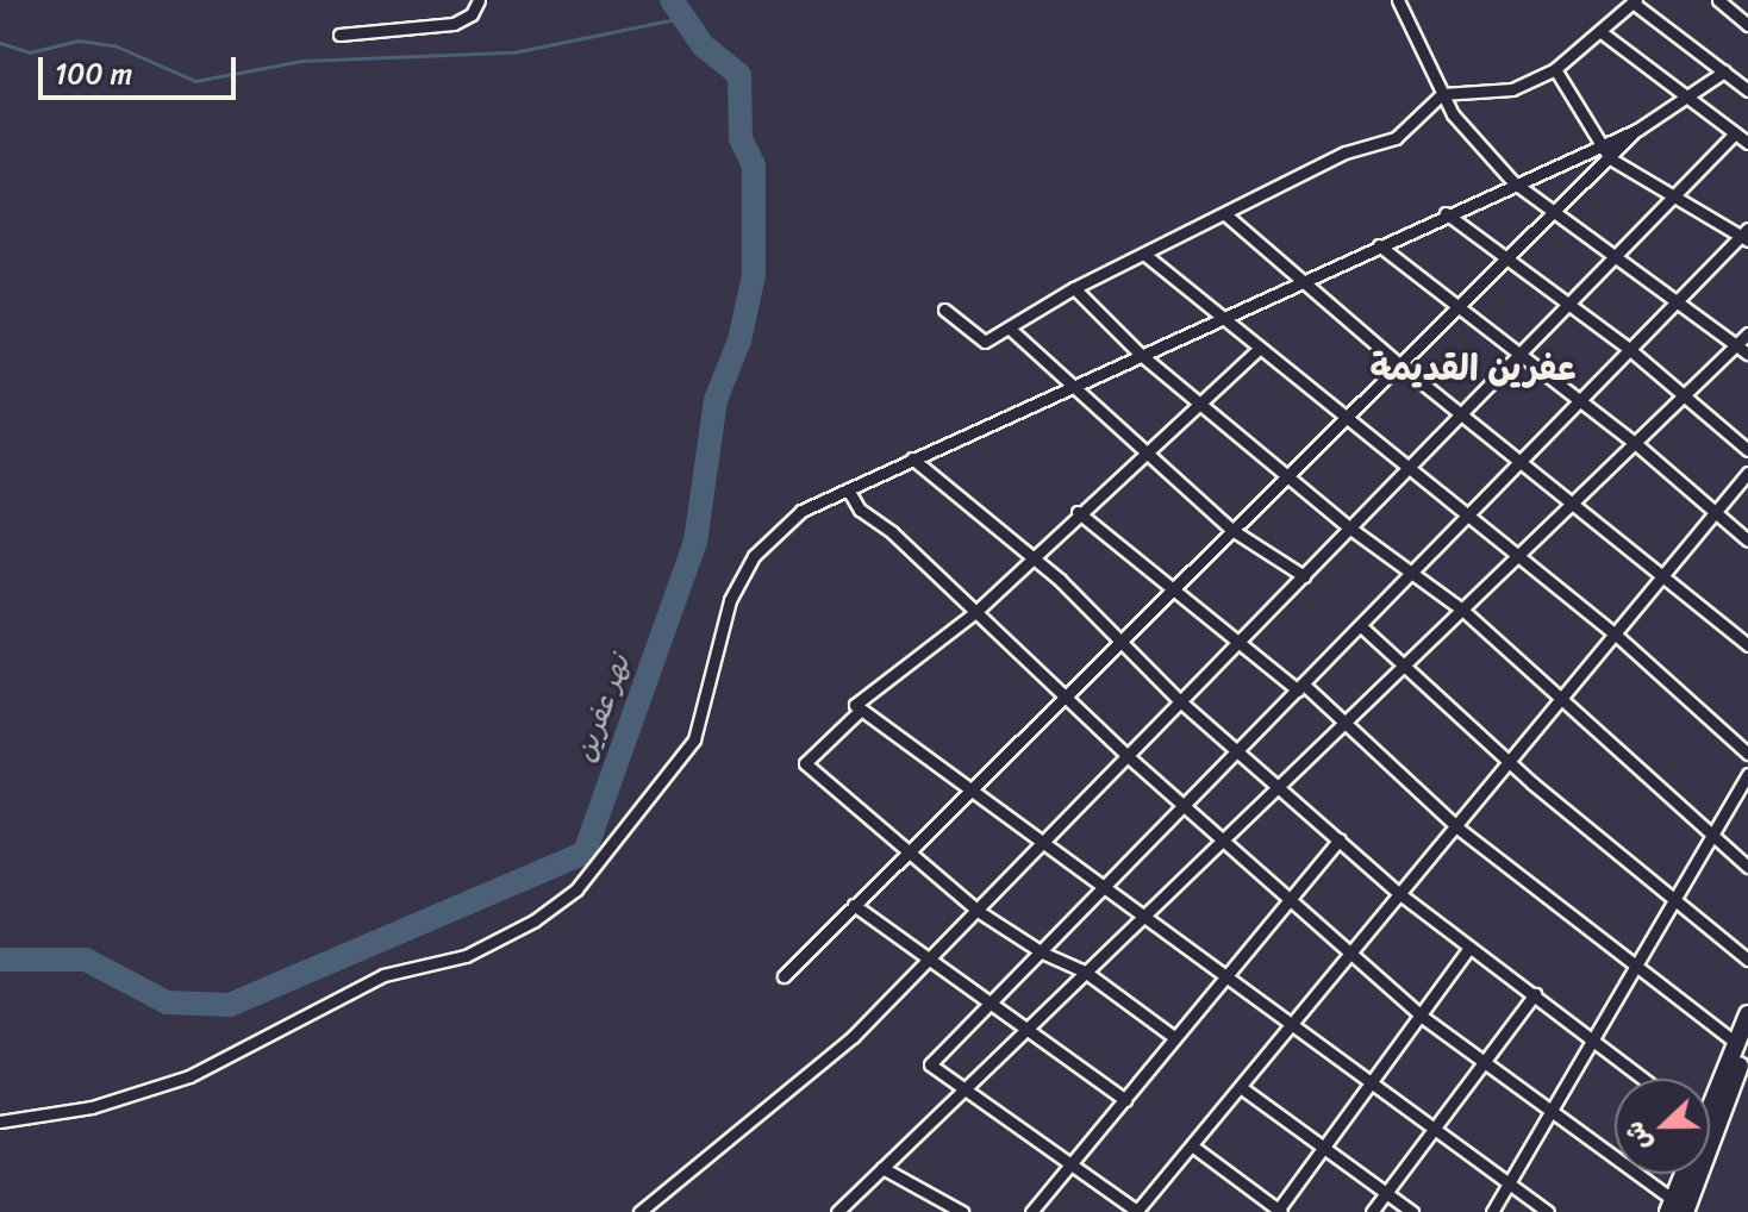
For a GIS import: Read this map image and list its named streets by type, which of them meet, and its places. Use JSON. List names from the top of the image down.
{
  "districts": ["عفرين القديمة"],
  "water": ["نهر عفرين"],
  "scale_bar": "100 m",
  "north": "left"
}
